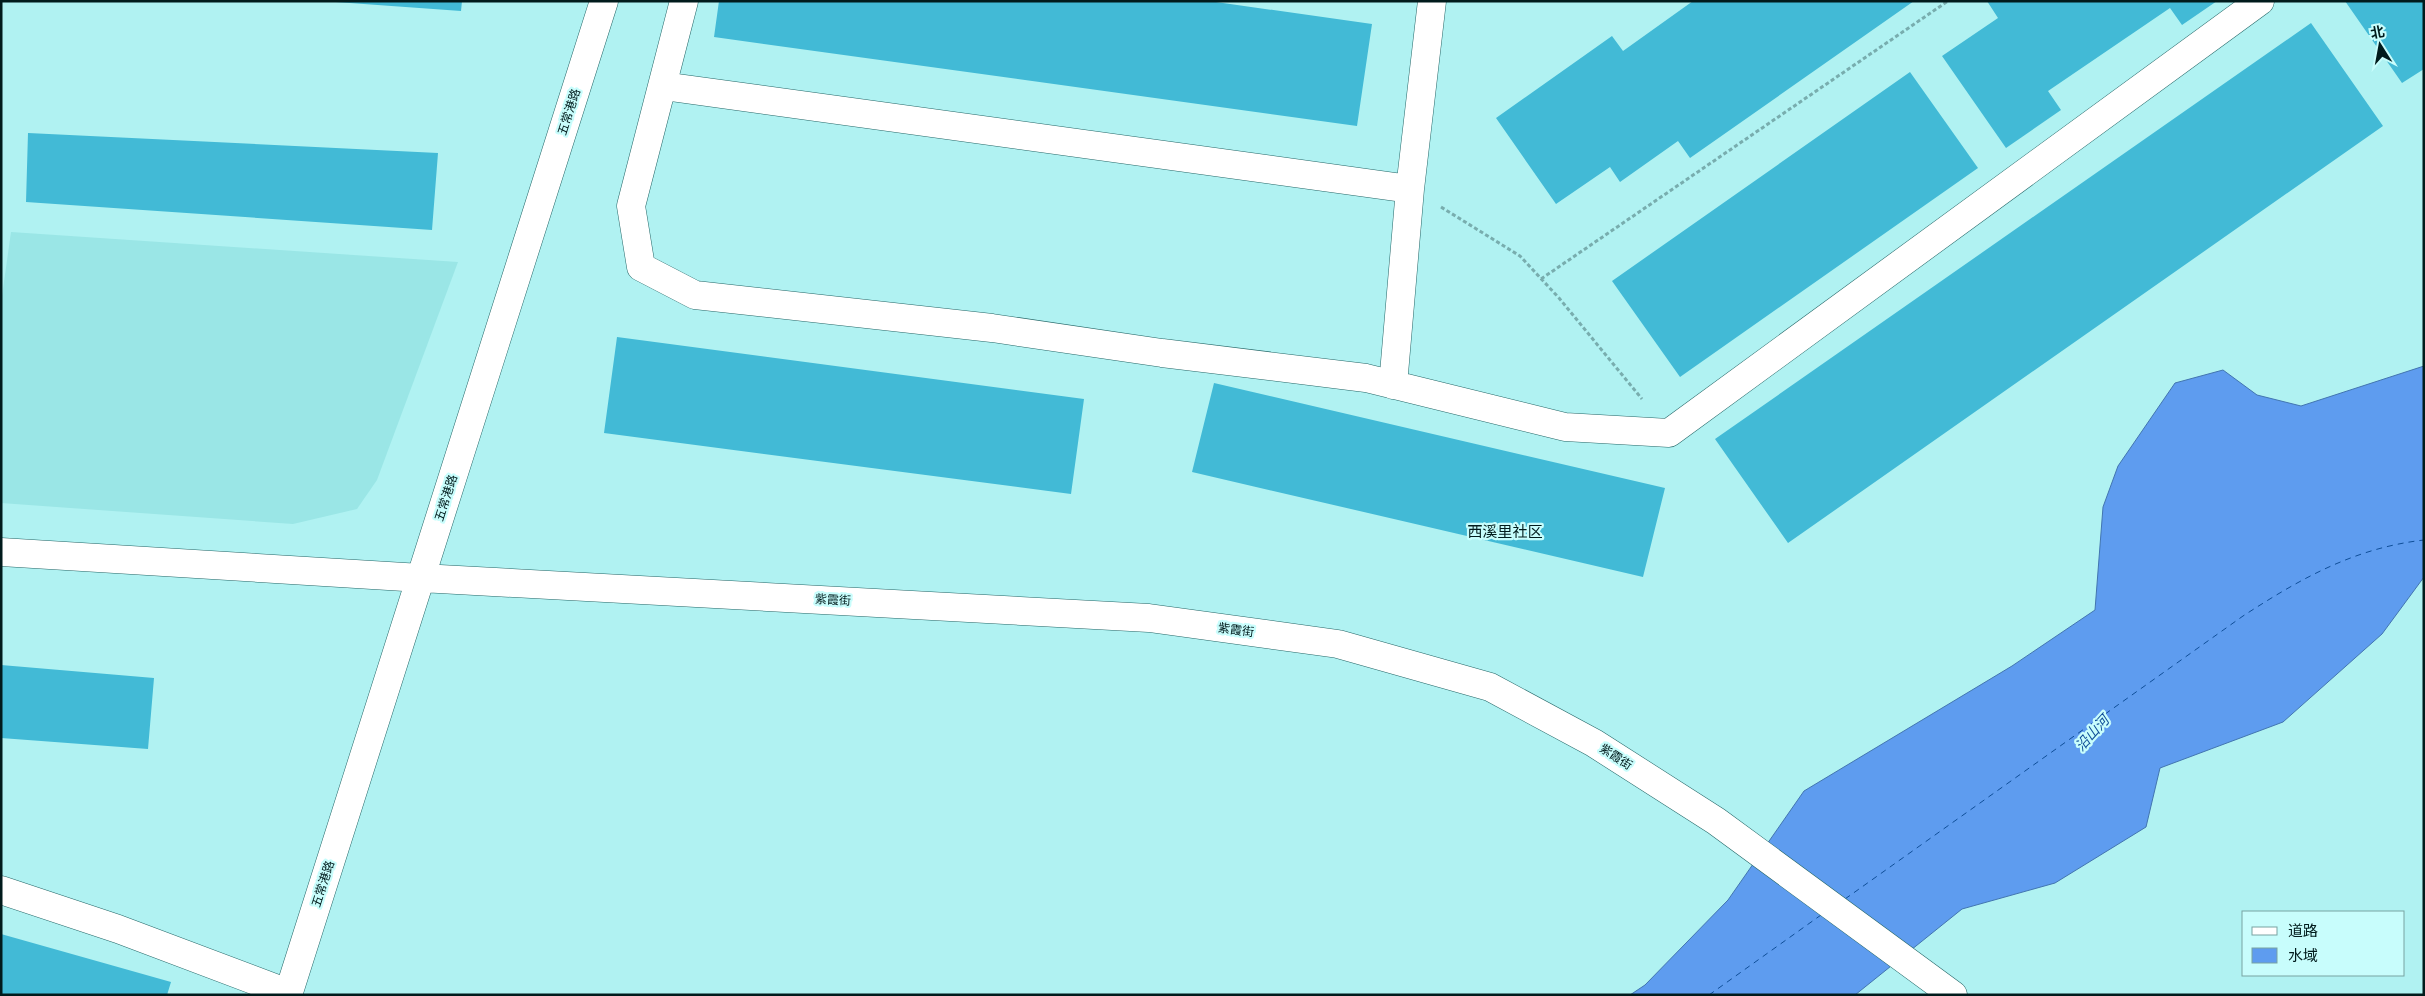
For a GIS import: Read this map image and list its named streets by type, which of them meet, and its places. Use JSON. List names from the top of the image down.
{
  "streets": {
    "street": ["五常港路", "紫霞街"]
  },
  "crossings": [
    ["五常港路", "紫霞街"]
  ],
  "districts": ["西溪里社区"],
  "water": ["沿山河"],
  "legend": ["道路", "水域"],
  "north": "top"
}
